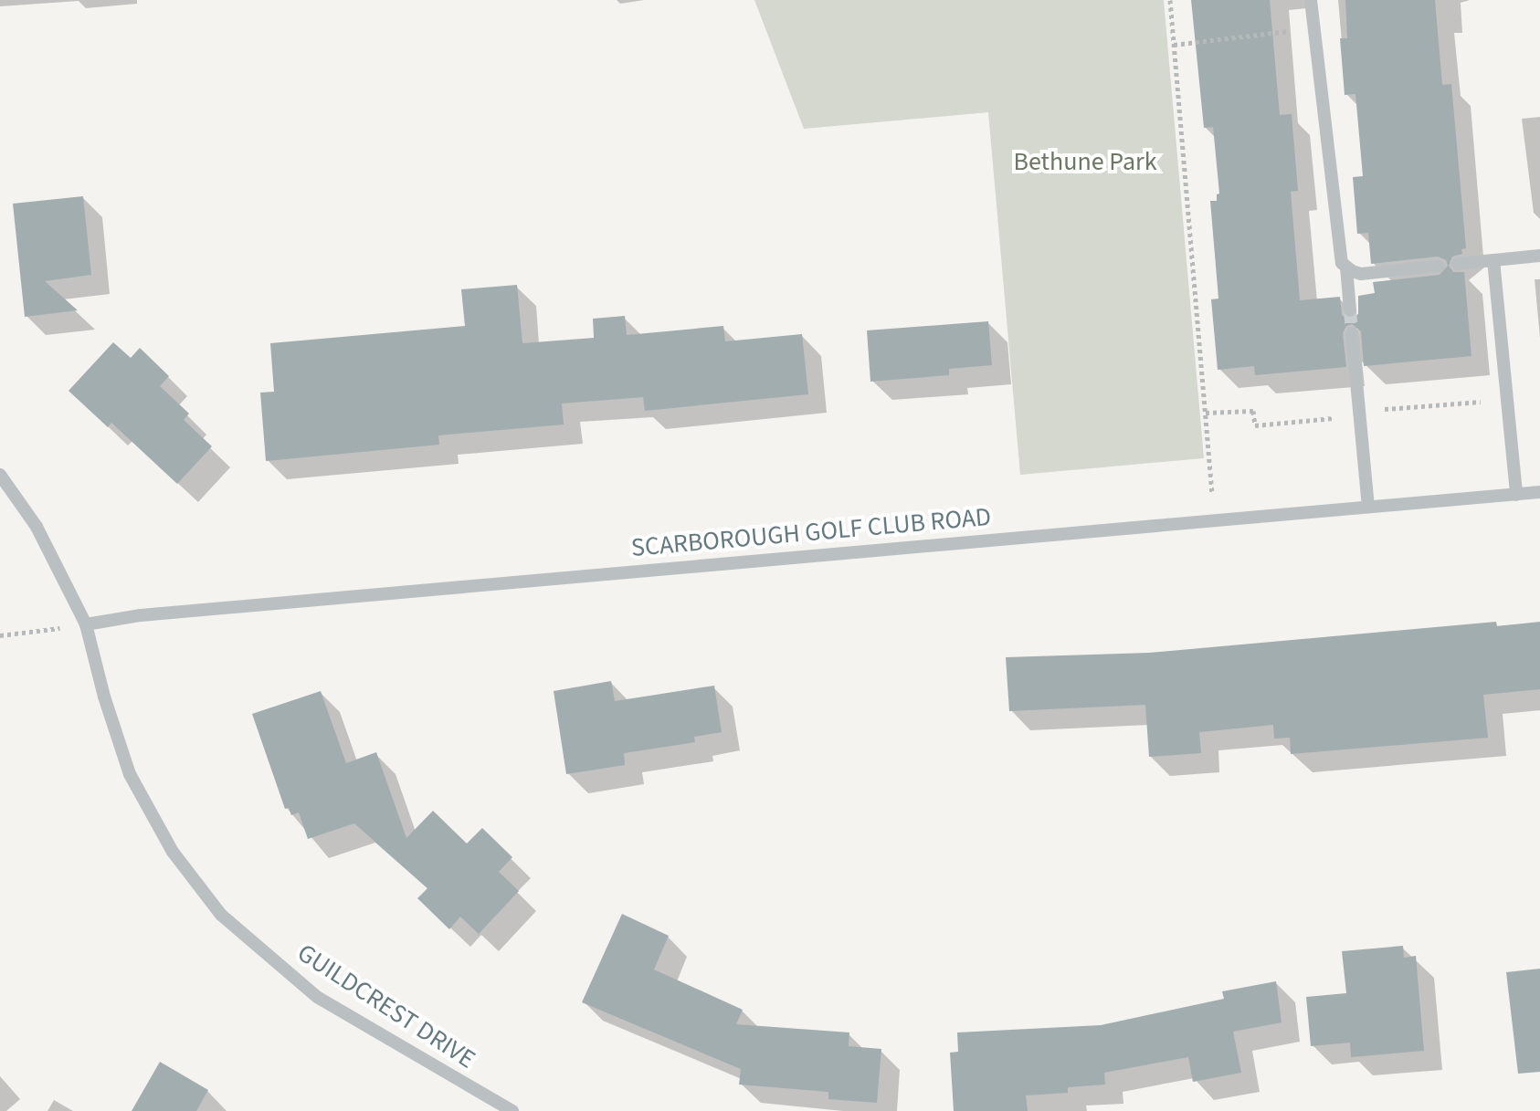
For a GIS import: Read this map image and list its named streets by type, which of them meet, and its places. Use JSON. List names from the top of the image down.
{
  "streets": {
    "street": ["SCARBOROUGH GOLF CLUB ROAD", "GUILDCREST DRIVE"]
  },
  "crossings": [
    ["SCARBOROUGH GOLF CLUB ROAD", "GUILDCREST DRIVE"]
  ],
  "parks": ["Bethune Park"]
}
